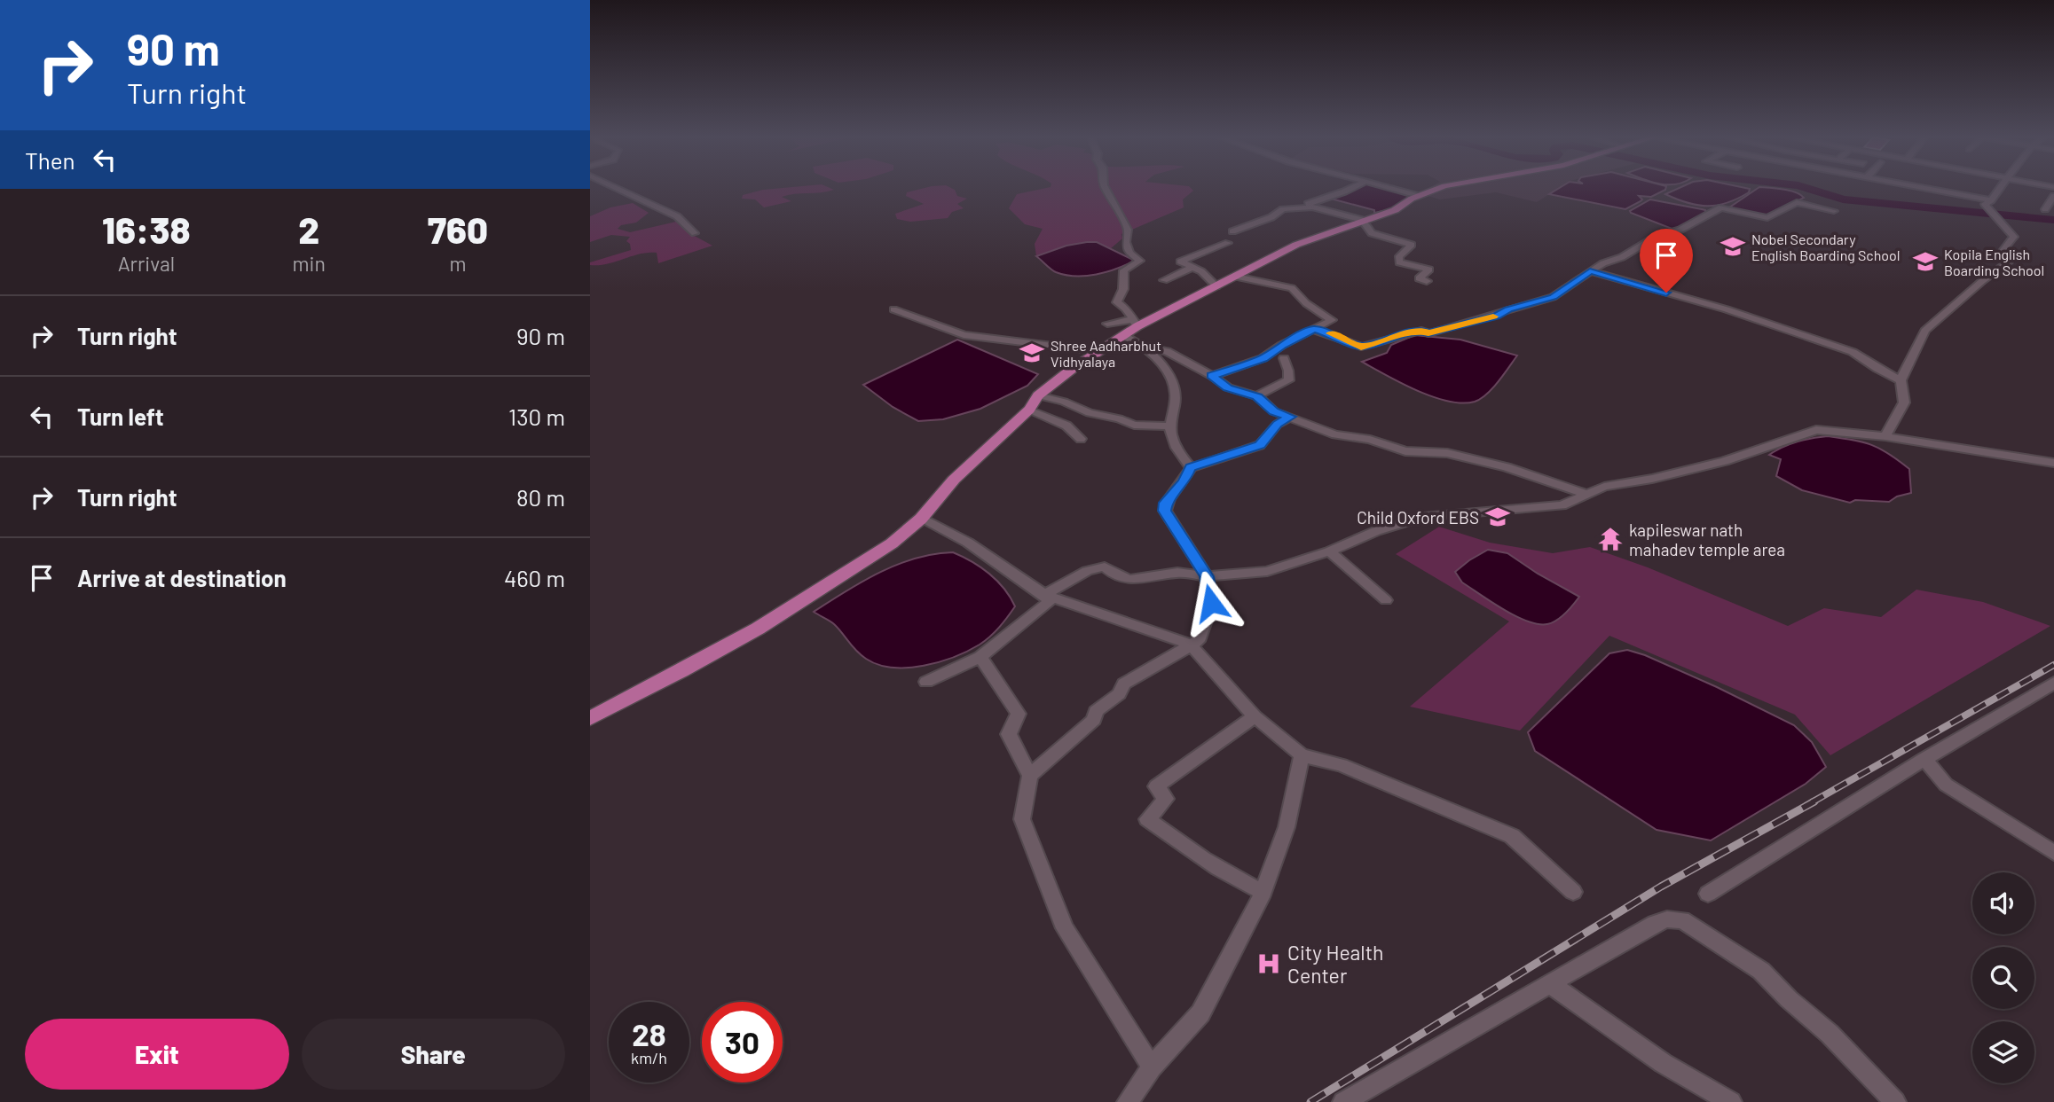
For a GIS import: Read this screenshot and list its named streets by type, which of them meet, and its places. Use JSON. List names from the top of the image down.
{
  "places": {
    "school or university": [
      "Nobel Secondary English Boarding School",
      "Kopila English Boarding School",
      "Shree Aadharbhut Vidhyalaya",
      "Child Oxford EBS"
    ],
    "temple": ["kapileswar nath mahadev temple area"],
    "hospital": ["City Health Center"]
  },
  "page": {
    "turn": ["90 m", "Turn right"],
    "then": "Then",
    "eta": [
      "16:38",
      "Arrival",
      "2",
      "min",
      "760",
      "m"
    ],
    "list": [
      {
        "name": "Turn right",
        "value": "90 m"
      },
      {
        "name": "Turn left",
        "value": "130 m"
      },
      {
        "name": "Turn right",
        "value": "80 m"
      },
      {
        "name": "Arrive at destination",
        "value": "460 m"
      }
    ],
    "speed": "28 km/h",
    "limit": "30",
    "buttons": ["Exit", "Share"]
  }
}
